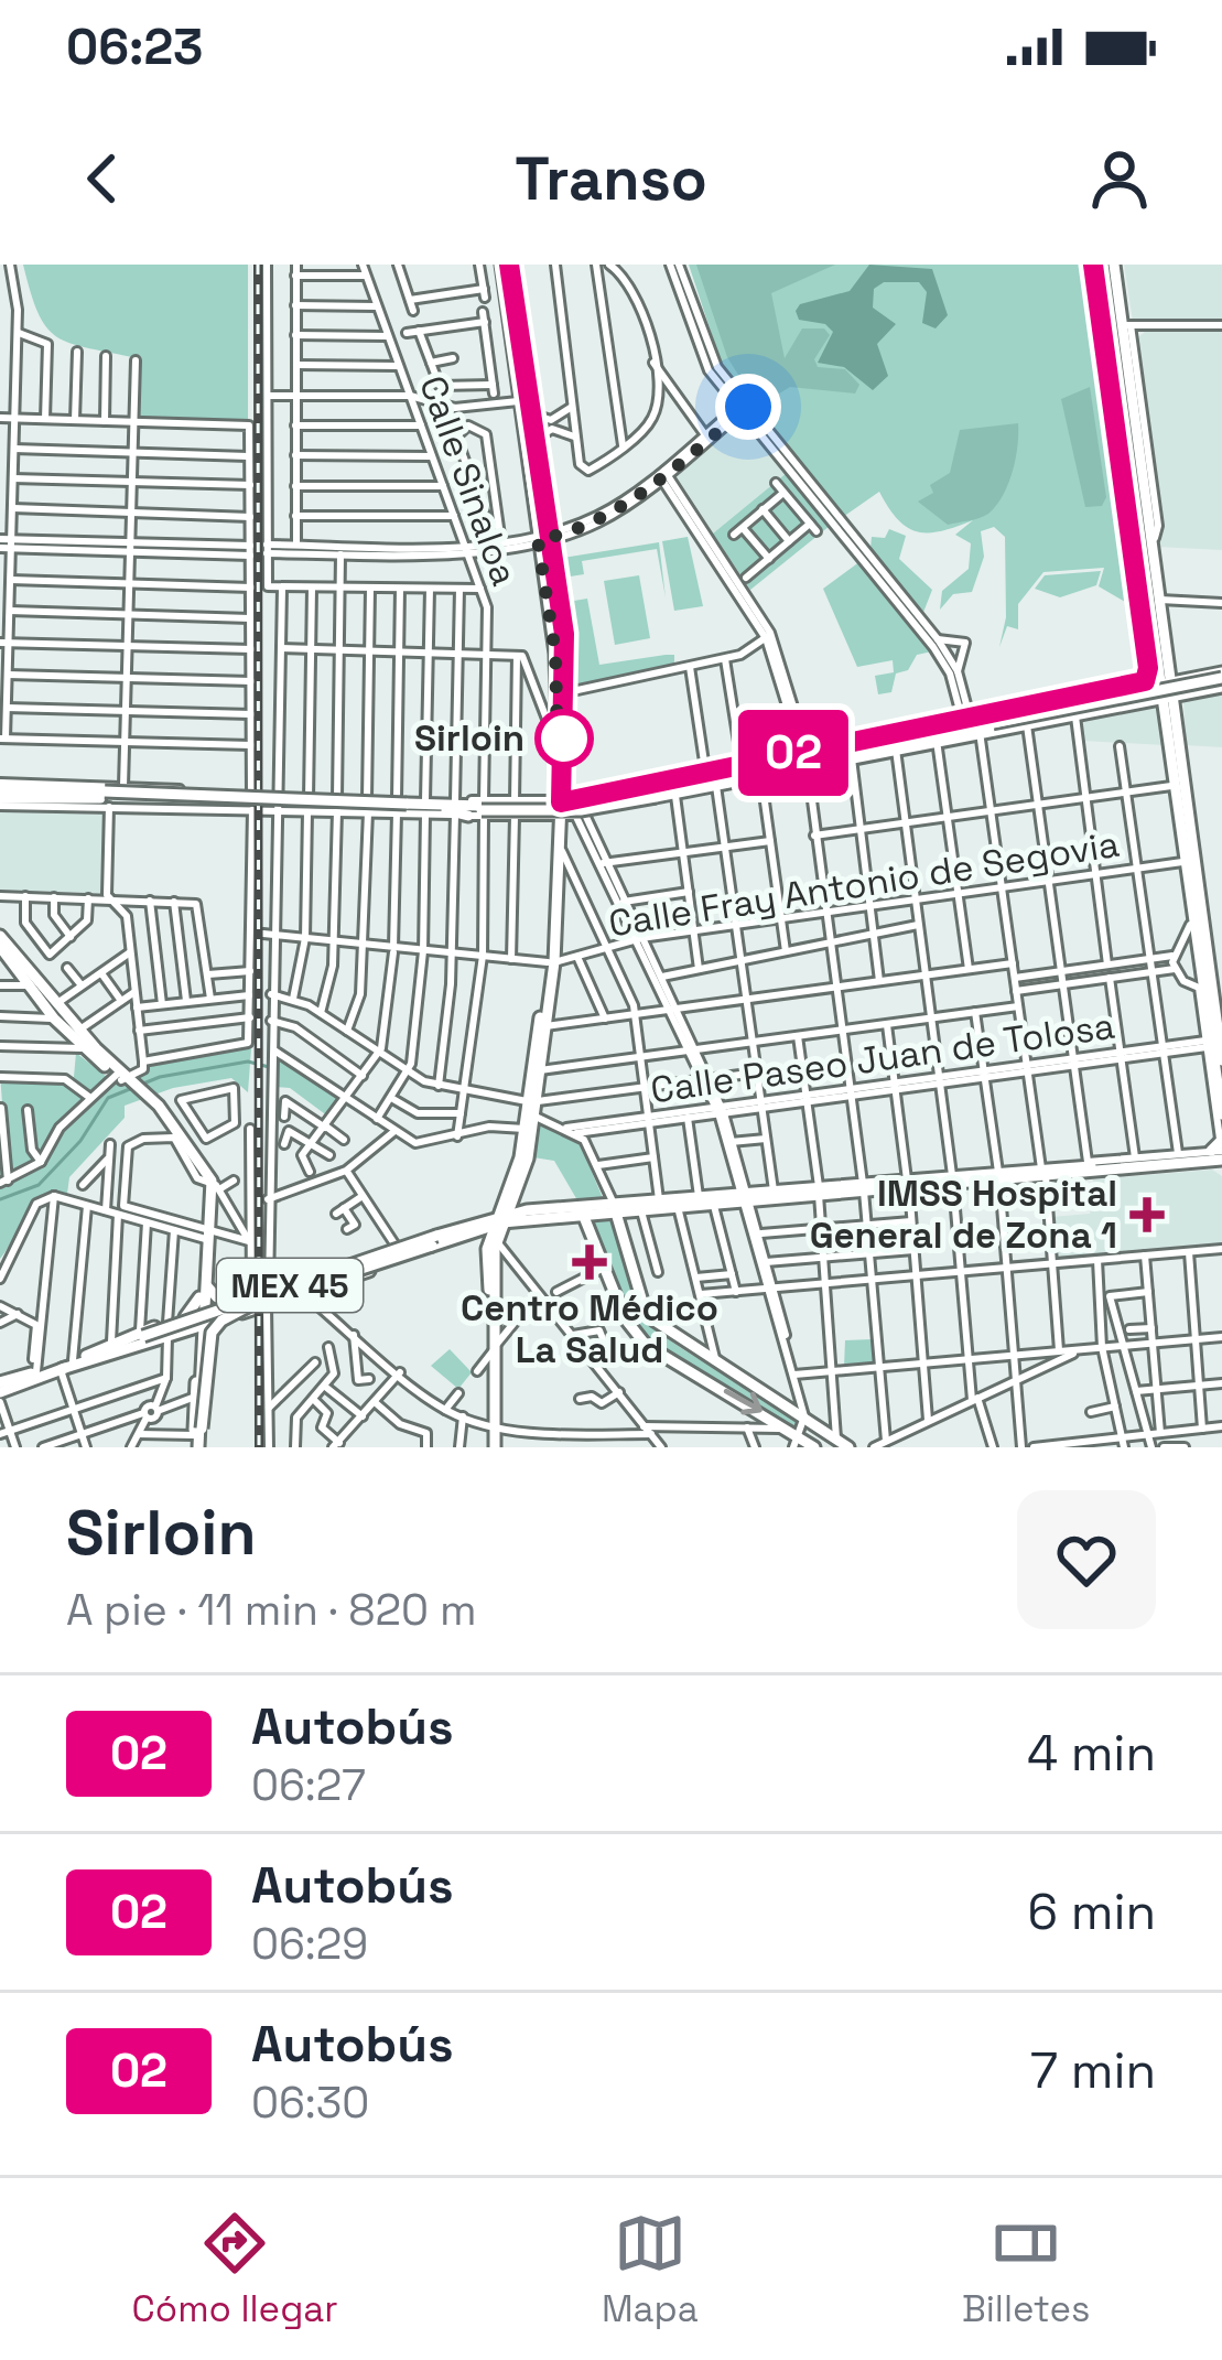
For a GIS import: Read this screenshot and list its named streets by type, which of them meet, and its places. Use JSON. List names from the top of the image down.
{
  "streets": {
    "main road": ["MEX 45"],
    "street": ["Calle Sinaloa", "Calle Fray Antonio de Segovia", "Calle Paseo Juan de Tolosa"]
  },
  "places": {
    "other": ["Sirloin"],
    "health": ["IMSS Hospital General de Zona 1", "Centro Médico La Salud"]
  },
  "lines": ["bus line 02"],
  "page": {
    "status": "06:23",
    "header": "Transo",
    "on_map": "02",
    "heading": ["Sirloin", "A pie · 11 min · 820 m"],
    "list": [
      {
        "mark": "02",
        "name": "Autobús",
        "note": "06:27",
        "value": "4 min"
      },
      {
        "mark": "02",
        "name": "Autobús",
        "note": "06:29",
        "value": "6 min"
      },
      {
        "mark": "02",
        "name": "Autobús",
        "note": "06:30",
        "value": "7 min"
      }
    ],
    "tabs": ["Cómo llegar", "Mapa", "Billetes"]
  }
}
